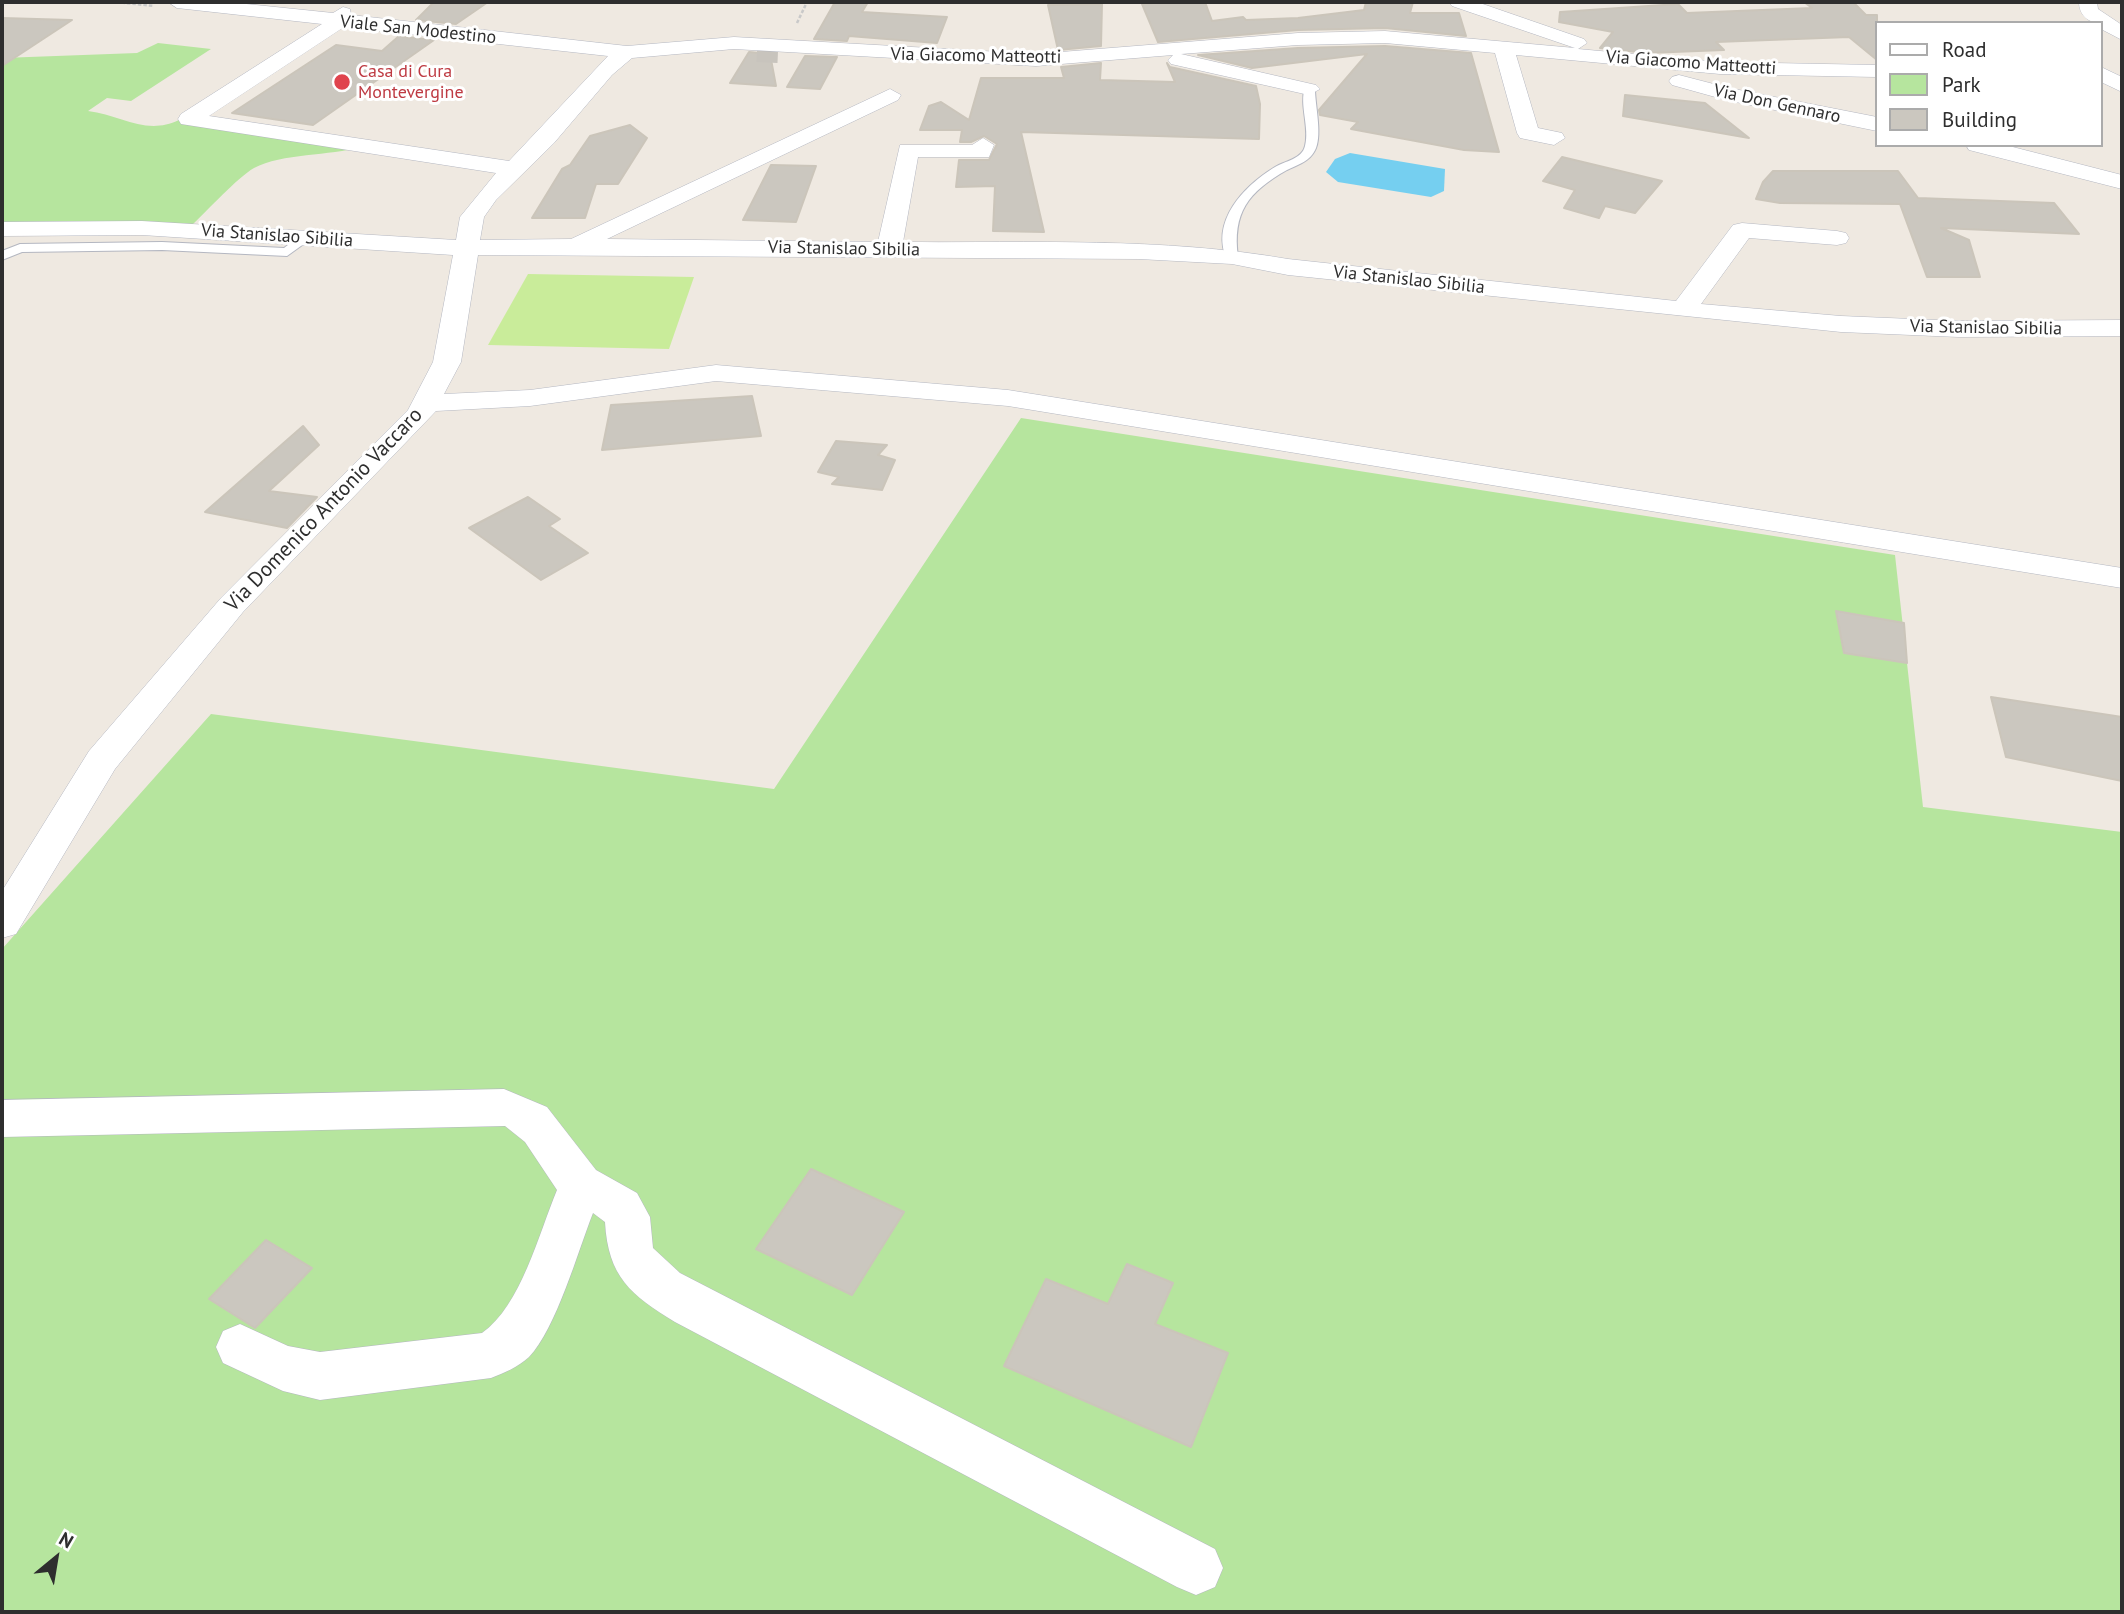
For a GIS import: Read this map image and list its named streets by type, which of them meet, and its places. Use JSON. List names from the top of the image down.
{
  "streets": {
    "street": [
      "Viale San Modestino",
      "Via Giacomo Matteotti",
      "Via Don Gennaro",
      "Via Stanislao Sibilia",
      "Via Domenico Antonio Vaccaro"
    ]
  },
  "crossings": [
    ["Viale San Modestino", "Via Giacomo Matteotti"],
    ["Viale San Modestino", "Via Domenico Antonio Vaccaro"],
    ["Via Giacomo Matteotti", "Via Don Gennaro"],
    ["Via Stanislao Sibilia", "Via Domenico Antonio Vaccaro"]
  ],
  "places": ["Casa di Cura Montevergine"],
  "legend": ["Road", "Park", "Building"],
  "north": "top right"
}
